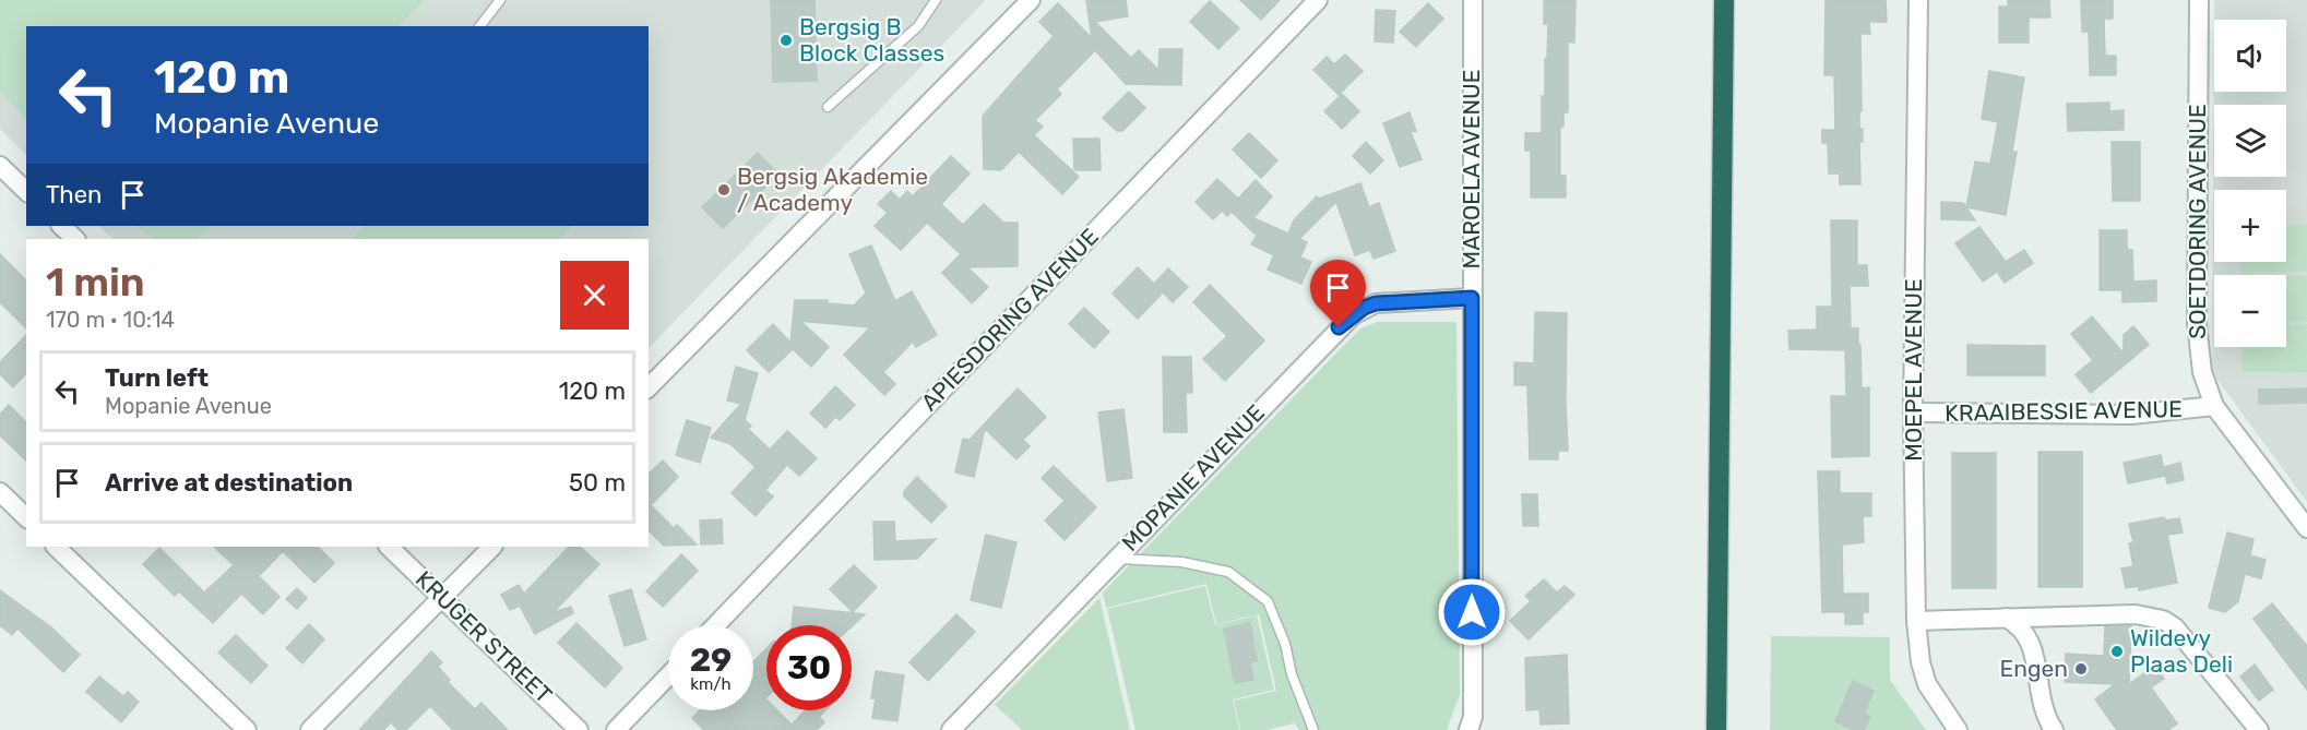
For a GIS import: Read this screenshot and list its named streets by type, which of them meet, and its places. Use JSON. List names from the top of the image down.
{
  "streets": {
    "street": [
      "MAROELA AVENUE",
      "SOETDORING AVENUE",
      "APIESDORING AVENUE",
      "MOEPEL AVENUE",
      "KRAAIBESSIE AVENUE",
      "MOPANIE AVENUE",
      "KRUGER STREET"
    ]
  },
  "crossings": [
    ["MAROELA AVENUE", "MOPANIE AVENUE"],
    ["SOETDORING AVENUE", "KRAAIBESSIE AVENUE"],
    ["MOEPEL AVENUE", "KRAAIBESSIE AVENUE"]
  ],
  "places": [
    "Bergsig B Block Classes",
    "Bergsig Akademie / Academy",
    "Wildevy Plaas Deli",
    "Engen"
  ],
  "page": {
    "map_buttons": ["+", "−"],
    "turn": ["120 m", "Mopanie Avenue"],
    "then": "Then",
    "heading": ["1 min", "170 m · 10:14"],
    "list": [
      {
        "name": "Turn left",
        "note": "Mopanie Avenue",
        "value": "120 m"
      },
      {
        "name": "Arrive at destination",
        "value": "50 m"
      }
    ],
    "speed": "29 km/h",
    "limit": "30"
  }
}
